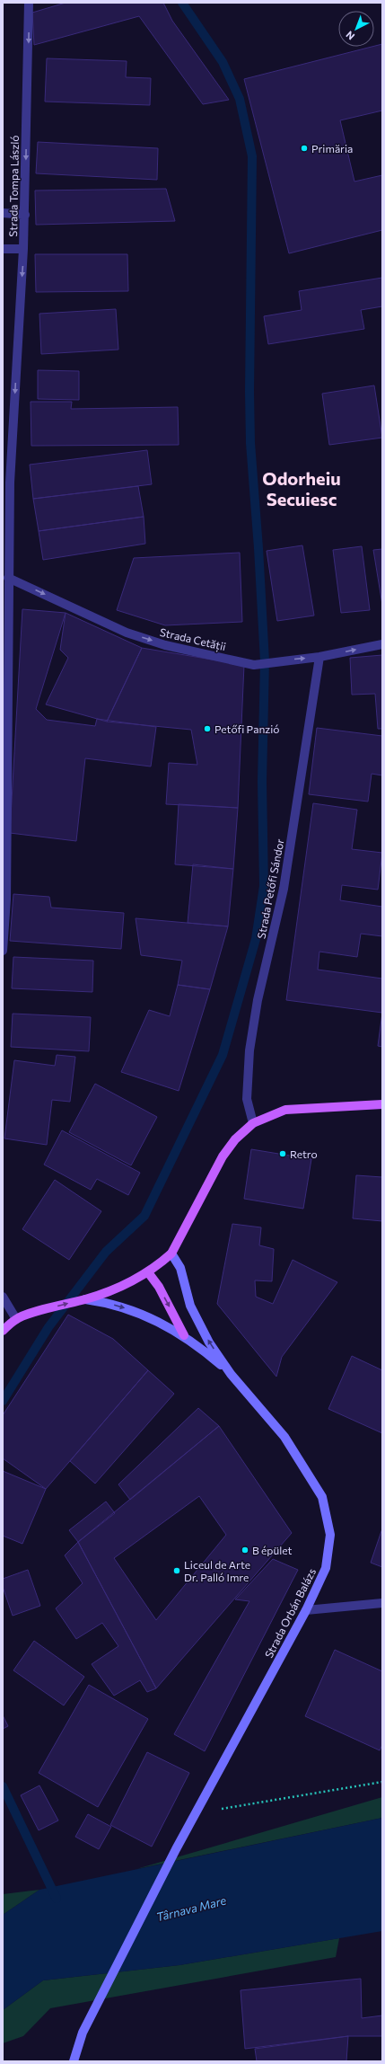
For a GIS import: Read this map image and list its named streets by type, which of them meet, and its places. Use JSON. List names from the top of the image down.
{
  "streets": {
    "main road": ["Strada Orbán Balázs"],
    "street": ["Strada Tompa László", "Strada Cetății", "Strada Petőfi Sándor"]
  },
  "crossings": [
    ["Strada Tompa László", "Strada Cetății"],
    ["Strada Cetății", "Strada Petőfi Sándor"]
  ],
  "one_way": ["Strada Tompa László", "Strada Cetății"],
  "districts": ["Odorheiu Secuiesc"],
  "water": ["Târnava Mare"],
  "places": [
    "Primăria",
    "Petőfi Panzió",
    "Retro",
    "B épület",
    "Liceul de Arte Dr. Palló Imre"
  ],
  "north": "bottom left"
}
